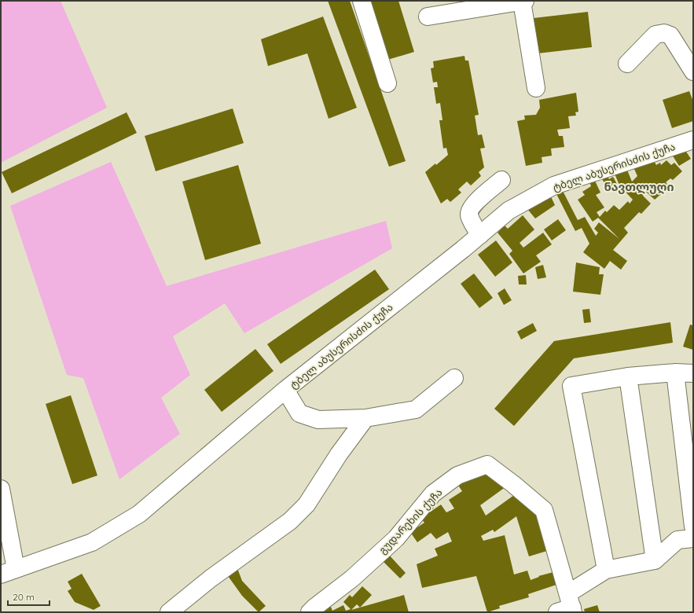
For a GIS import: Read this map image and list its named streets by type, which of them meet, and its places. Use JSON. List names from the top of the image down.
{
  "streets": {
    "street": ["ტბელ აბუსერისძის ქუჩა", "გუდარეხის ქუჩა"]
  },
  "districts": ["ნავთლუღი"],
  "scale_bar": "20 m"
}
